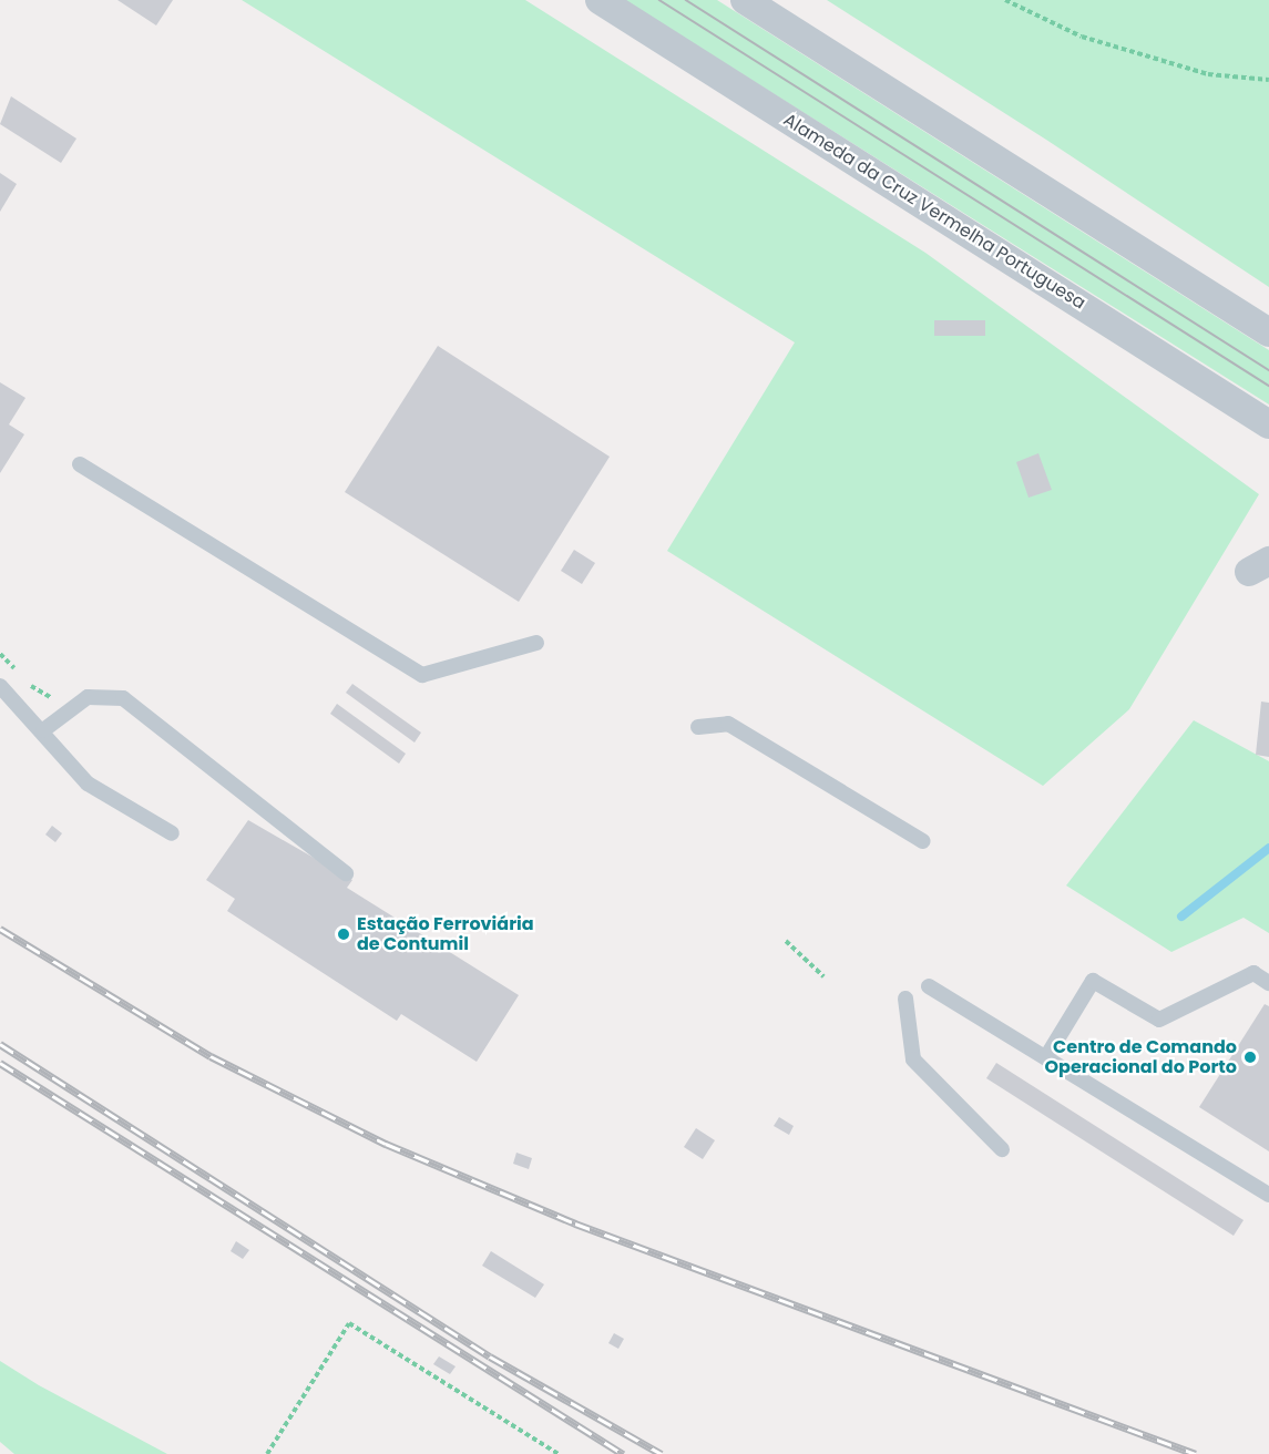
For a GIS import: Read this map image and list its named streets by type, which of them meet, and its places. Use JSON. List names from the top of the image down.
{
  "streets": {
    "street": ["Alameda da Cruz Vermelha Portuguesa"]
  },
  "places": ["Estação Ferroviária de Contumil", "Centro de Comando Operacional do Porto"]
}
